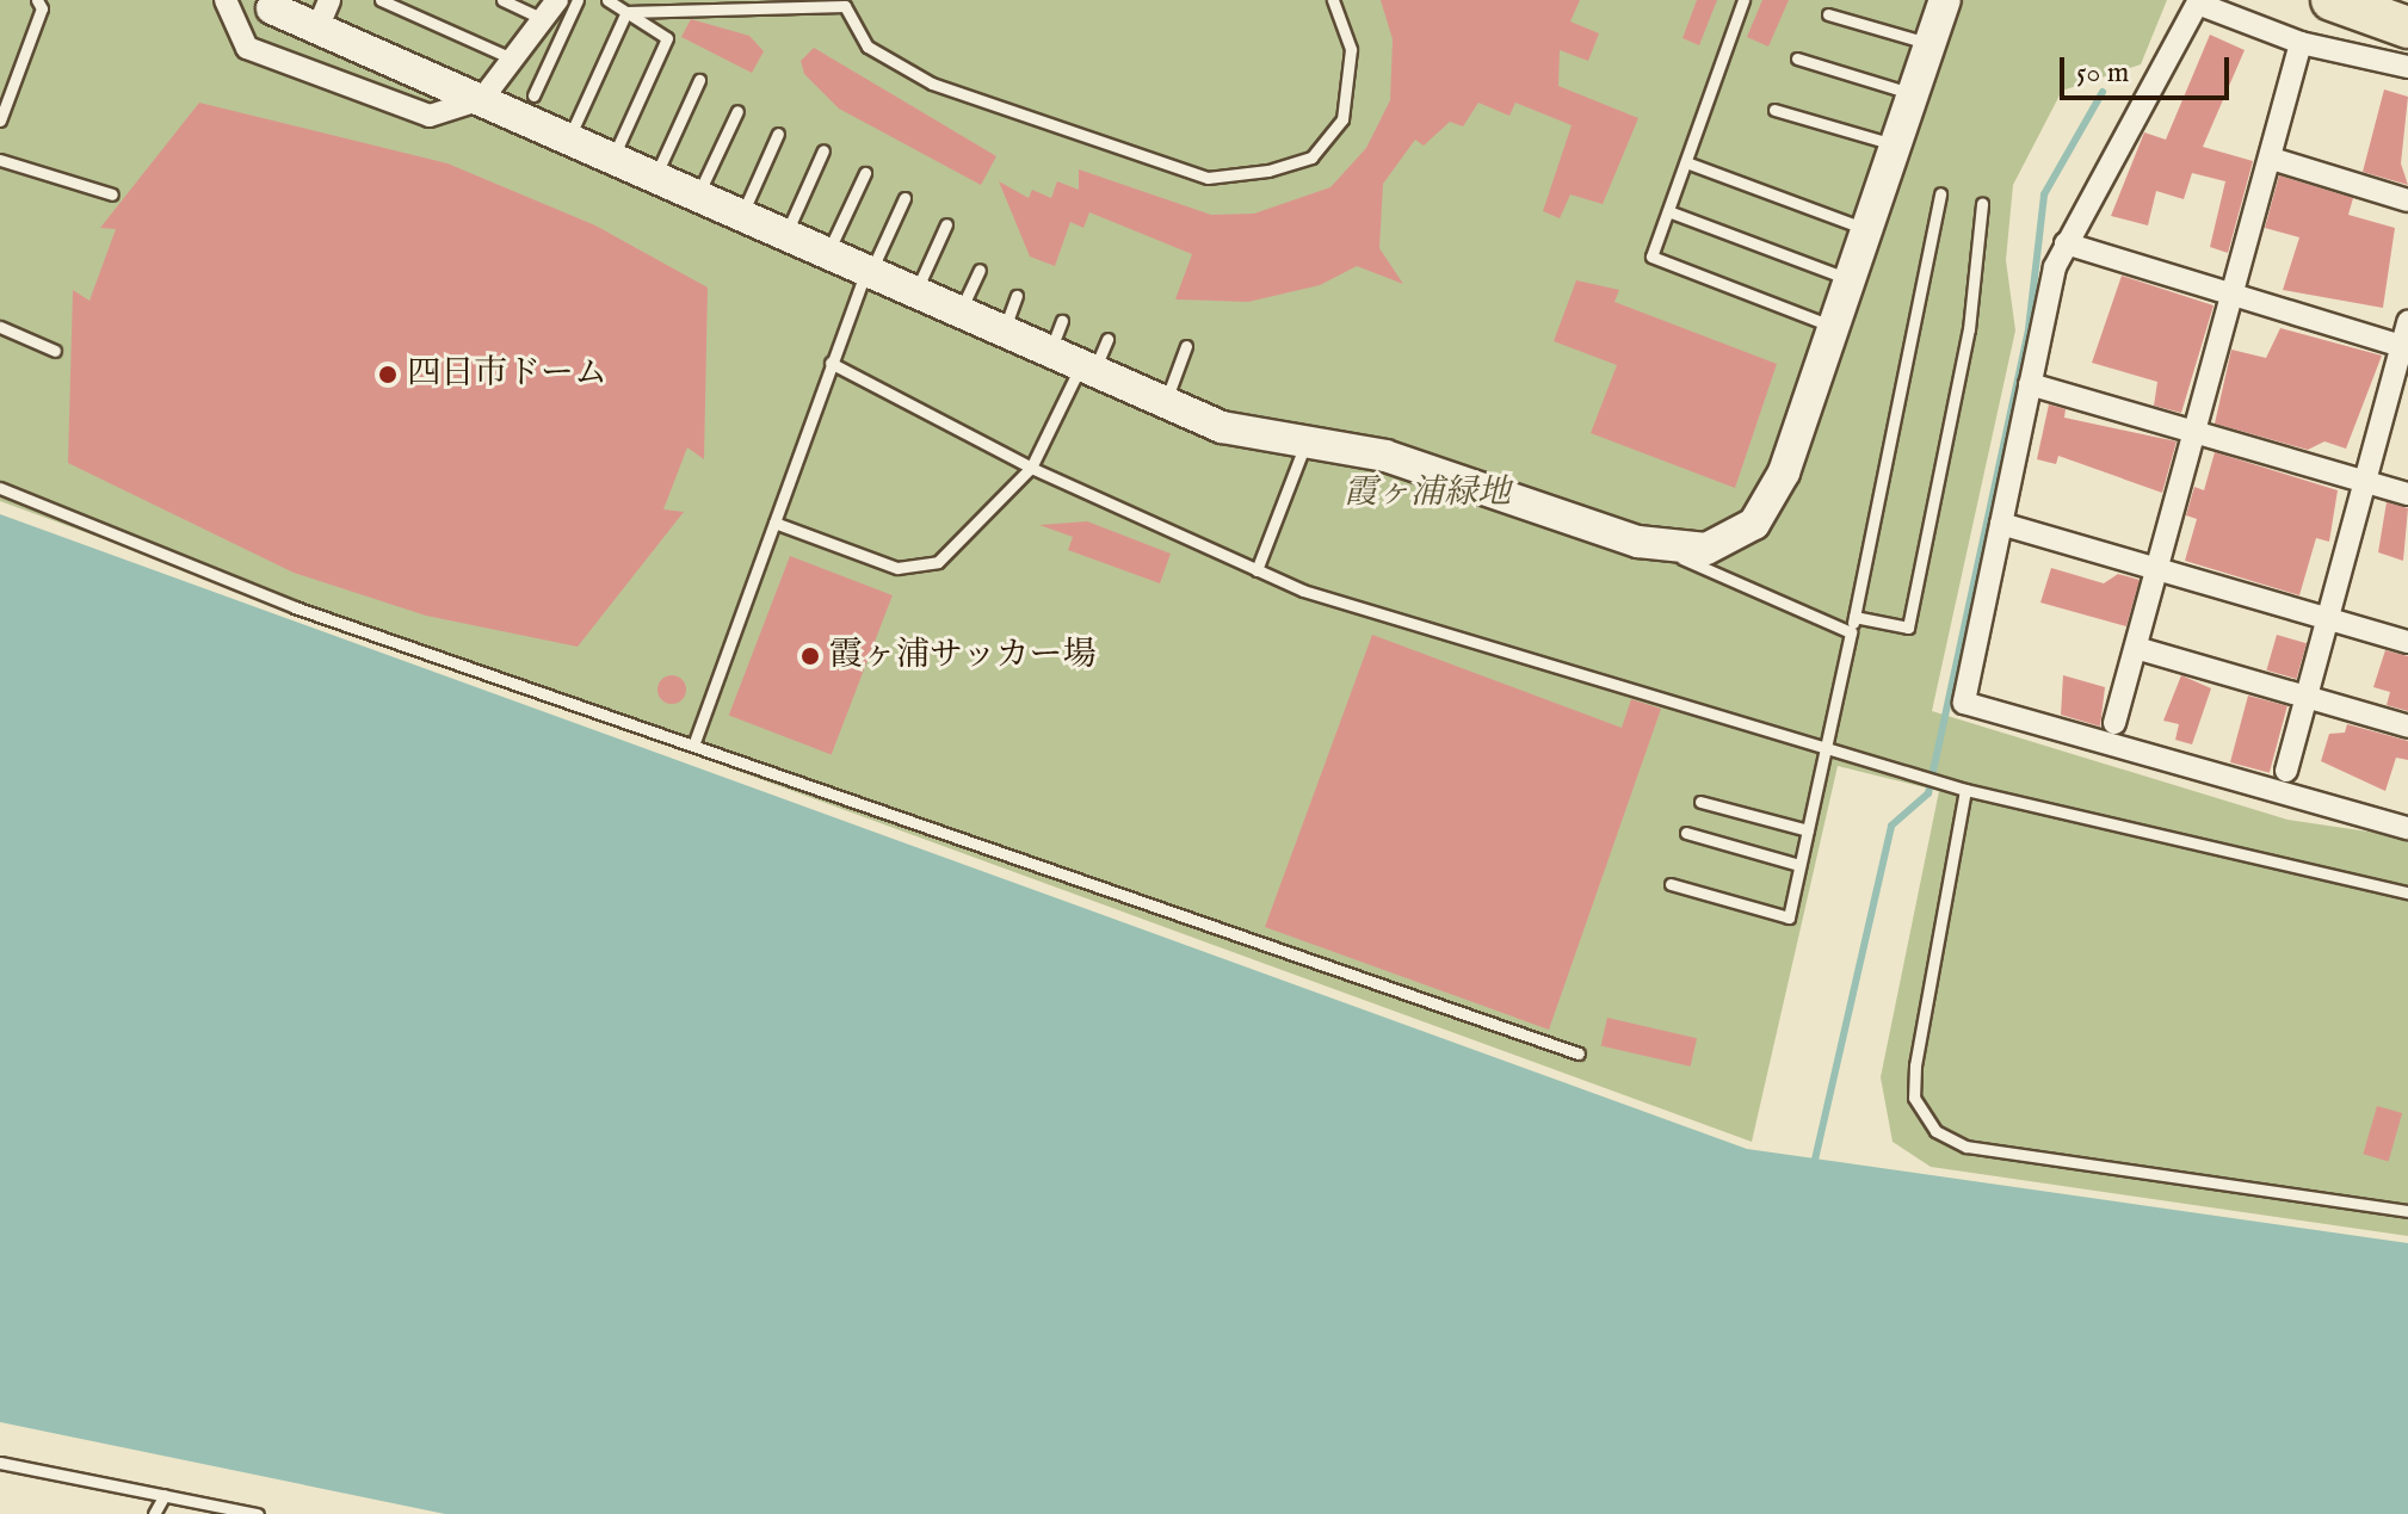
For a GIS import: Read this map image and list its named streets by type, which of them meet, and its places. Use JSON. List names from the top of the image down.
{
  "parks": ["霞ヶ浦緑地"],
  "places": ["四日市ドーム", "霞ヶ浦サッカー場"],
  "scale_bar": "50 m"
}
